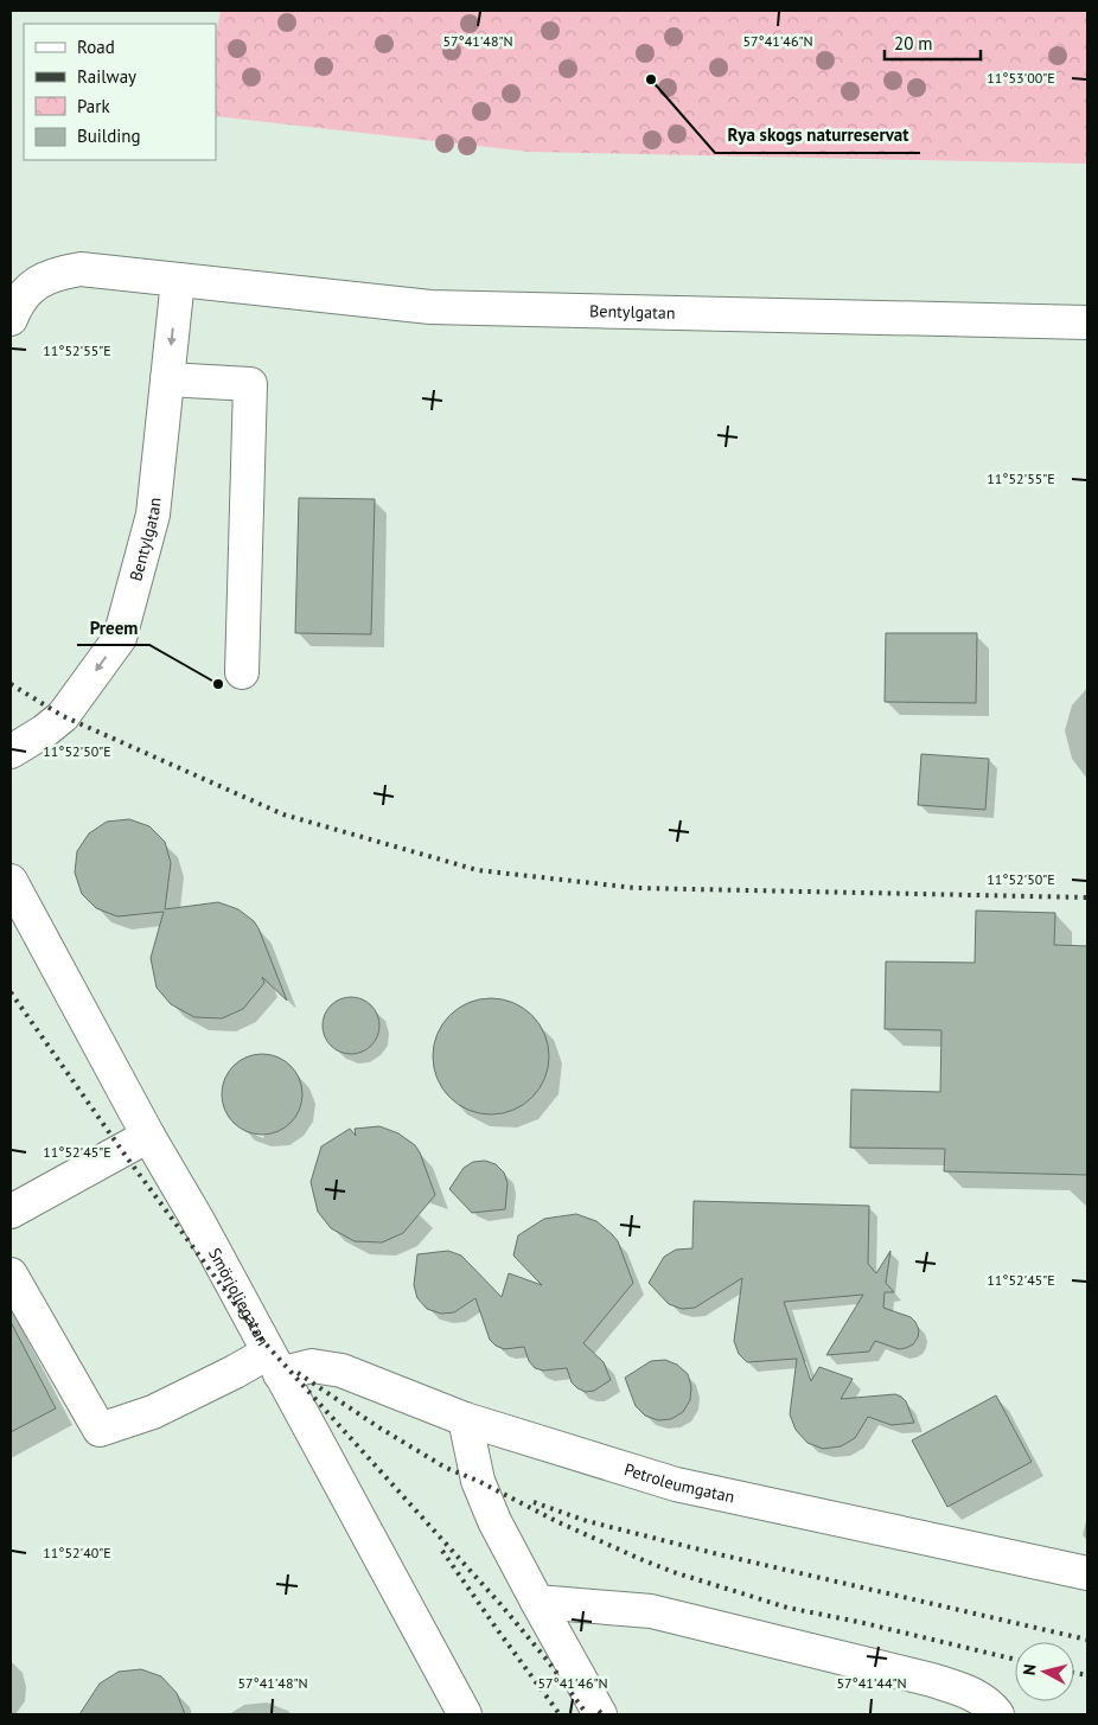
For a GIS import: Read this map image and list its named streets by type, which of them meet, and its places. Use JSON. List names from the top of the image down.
{
  "streets": {
    "lane": ["Bentylgatan", "Smörjoljegatan", "Petroleumgatan"]
  },
  "crossings": [
    ["Smörjoljegatan", "Petroleumgatan"]
  ],
  "places": ["Rya skogs naturreservat", "Preem"],
  "legend": [
    "Road",
    "Railway",
    "Park",
    "Building"
  ],
  "scale_bar": "20 m",
  "north": "left",
  "coordinates": [
    "57°41'48\"N",
    "57°41'46\"N",
    "11°53'00\"E",
    "11°52'55\"E",
    "11°52'50\"E",
    "11°52'45\"E",
    "11°52'40\"E",
    "57°41'44\"N"
  ]
}
